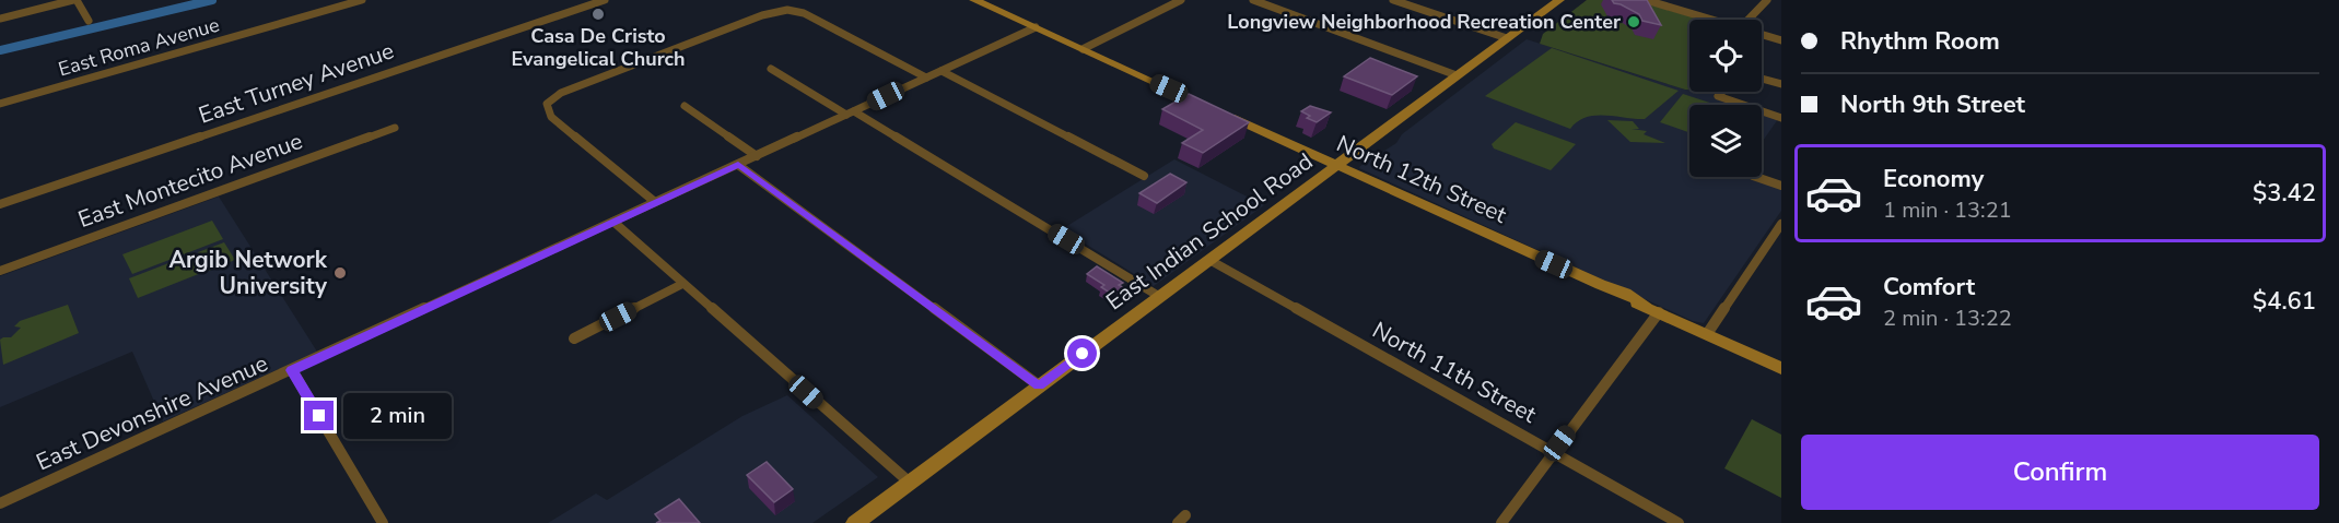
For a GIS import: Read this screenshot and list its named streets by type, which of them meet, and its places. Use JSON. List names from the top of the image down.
{
  "streets": {
    "main road": ["North 12th Street", "East Indian School Road"],
    "street": [
      "East Roma Avenue",
      "East Turney Avenue",
      "East Montecito Avenue",
      "North 11th Street",
      "East Devonshire Avenue"
    ]
  },
  "crossings": [
    ["North 12th Street", "East Indian School Road"],
    ["North 12th Street", "East Devonshire Avenue"],
    ["East Indian School Road", "North 11th Street"]
  ],
  "places": ["Casa De Cristo Evangelical Church", "Longview Neighborhood Recreation Center", "Argib Network University"],
  "page": {
    "banner": ["Rhythm Room", "North 9th Street"],
    "list": [
      {
        "name": "Economy",
        "note": "1 min · 13:21",
        "value": "$3.42"
      },
      {
        "name": "Comfort",
        "note": "2 min · 13:22",
        "value": "$4.61"
      }
    ],
    "bubble": "2 min",
    "buttons": "Confirm"
  }
}
